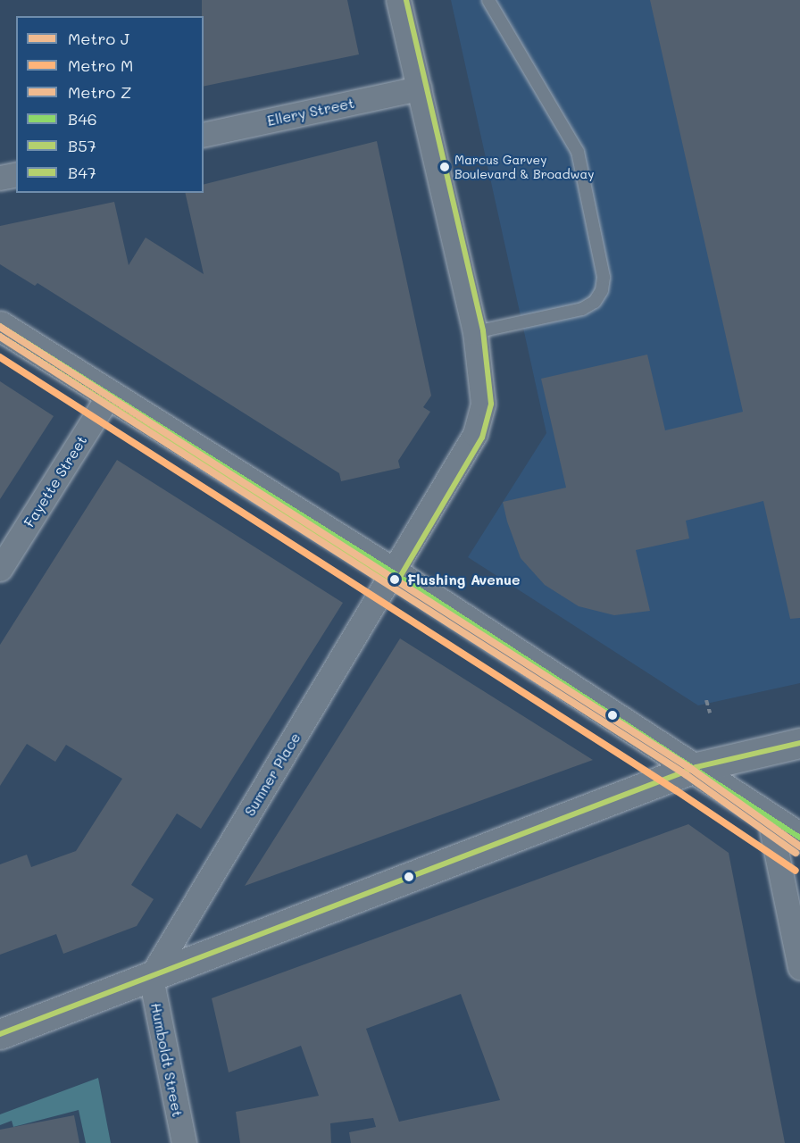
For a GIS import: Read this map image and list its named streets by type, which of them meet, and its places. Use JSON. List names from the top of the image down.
{
  "streets": {
    "street": [
      "Ellery Street",
      "Fayette Street",
      "Sumner Place",
      "Humboldt Street"
    ]
  },
  "crossings": [
    ["Ellery Street", "Sumner Place"],
    ["Sumner Place", "Humboldt Street"]
  ],
  "places": ["Marcus Garvey Boulevard & Broadway", "Flushing Avenue"],
  "lines": [
    "transit line B47",
    "transit line B46",
    "metro line J",
    "metro line Z",
    "metro line M",
    "transit line B57"
  ],
  "legend": [
    "Metro J",
    "Metro M",
    "Metro Z",
    "B46",
    "B57",
    "B47"
  ]
}
